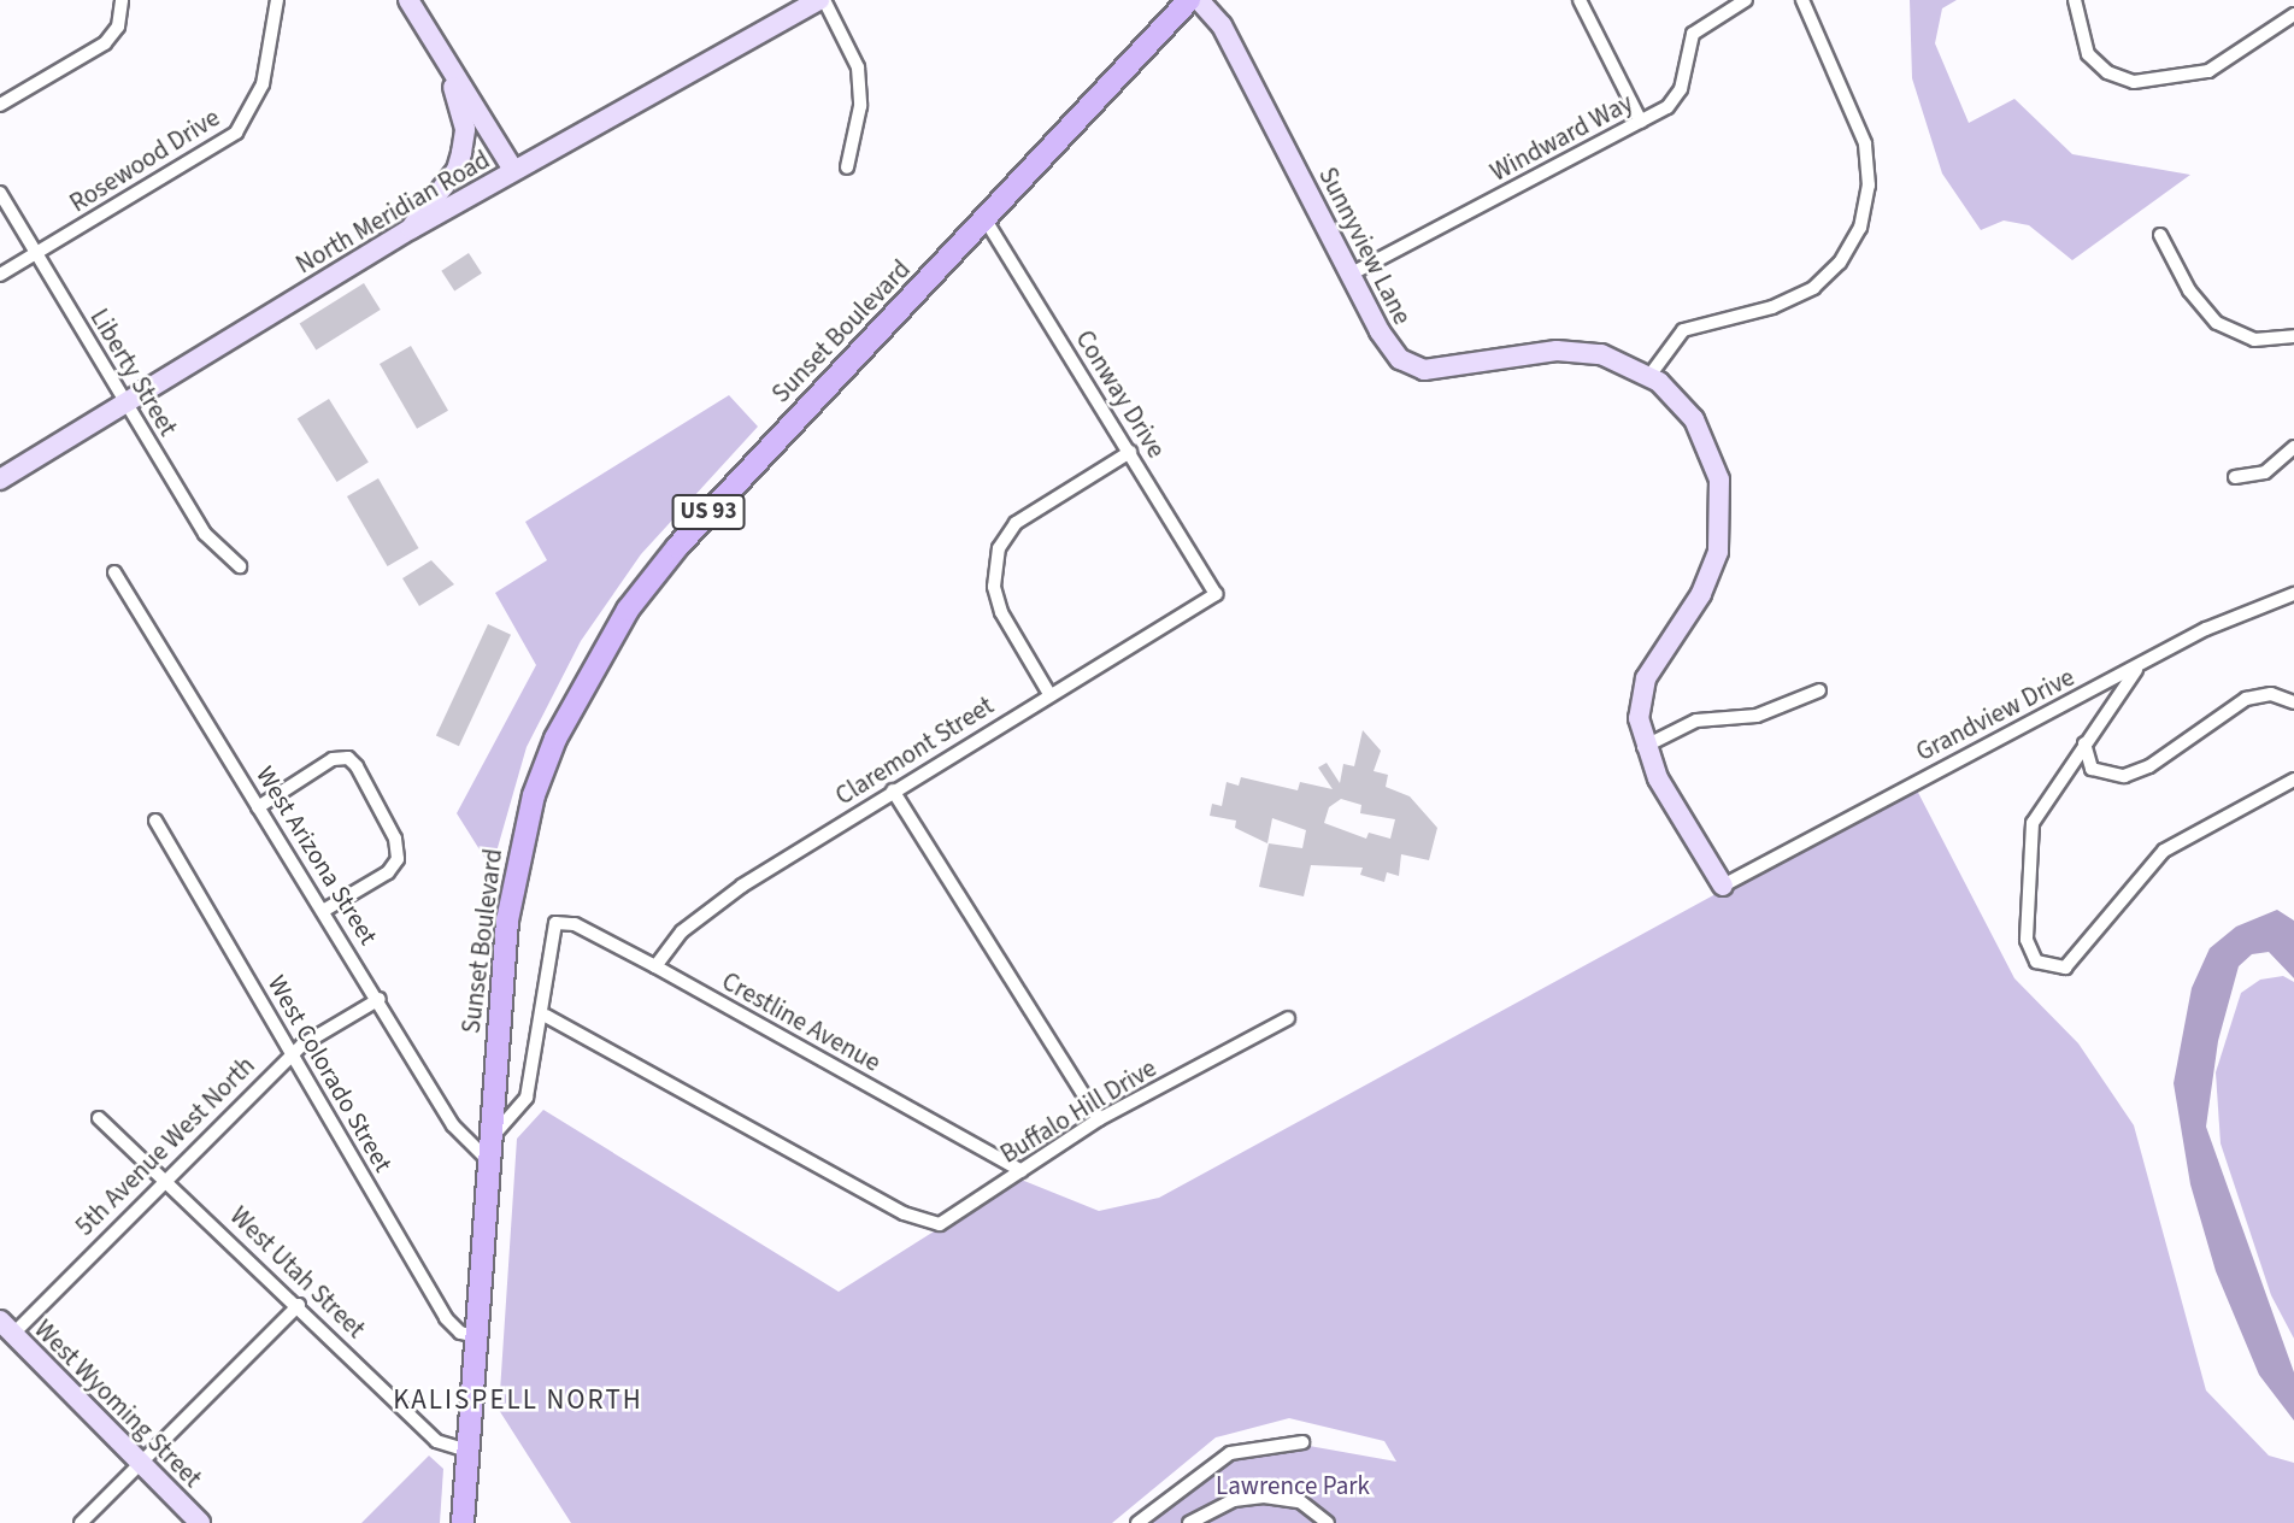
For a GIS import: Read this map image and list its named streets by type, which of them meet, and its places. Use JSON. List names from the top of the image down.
{
  "streets": {
    "main road": ["Sunset Boulevard", "US 93"],
    "street": [
      "Windward Way",
      "Rosewood Drive",
      "North Meridian Road",
      "Sunnyview Lane",
      "Liberty Street",
      "Conway Drive",
      "Grandview Drive",
      "Claremont Street",
      "West Arizona Street",
      "Crestline Avenue",
      "West Colorado Street",
      "Buffalo Hill Drive",
      "5th Avenue West North",
      "West Utah Street",
      "West Wyoming Street"
    ]
  },
  "crossings": [
    ["Windward Way", "Sunnyview Lane"],
    ["Rosewood Drive", "Liberty Street"],
    ["North Meridian Road", "Liberty Street"],
    ["Sunnyview Lane", "Grandview Drive"],
    ["Sunset Boulevard", "Conway Drive"],
    ["Sunset Boulevard", "West Arizona Street"],
    ["Sunset Boulevard", "West Colorado Street"],
    ["Sunset Boulevard", "West Utah Street"],
    ["Conway Drive", "Claremont Street"],
    ["Claremont Street", "Crestline Avenue"],
    ["West Arizona Street", "5th Avenue West North"],
    ["Crestline Avenue", "Buffalo Hill Drive"],
    ["West Colorado Street", "5th Avenue West North"],
    ["5th Avenue West North", "West Utah Street"],
    ["5th Avenue West North", "West Wyoming Street"]
  ],
  "districts": ["KALISPELL NORTH"],
  "parks": ["Lawrence Park"]
}
